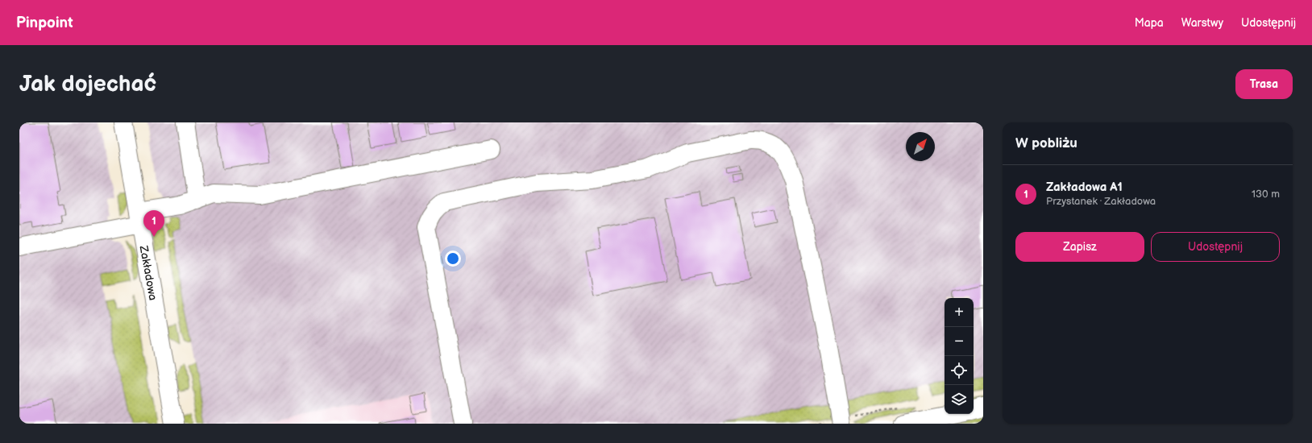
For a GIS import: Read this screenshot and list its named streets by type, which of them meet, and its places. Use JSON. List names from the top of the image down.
{
  "streets": {
    "street": ["Zakładowa"]
  },
  "north": "top right",
  "page": {
    "header": "Pinpoint",
    "nav": ["Mapa", "Warstwy", "Udostępnij"],
    "buttons": [
      "Trasa",
      ["Zapisz", "Udostępnij"]
    ],
    "title": "Jak dojechać",
    "heading": "W pobliżu",
    "list": [
      {
        "mark": "1",
        "name": "Zakładowa A1",
        "note": "Przystanek · Zakładowa",
        "value": "130 m"
      }
    ],
    "pins": "1",
    "map_buttons": ["+", "−"]
  }
}
